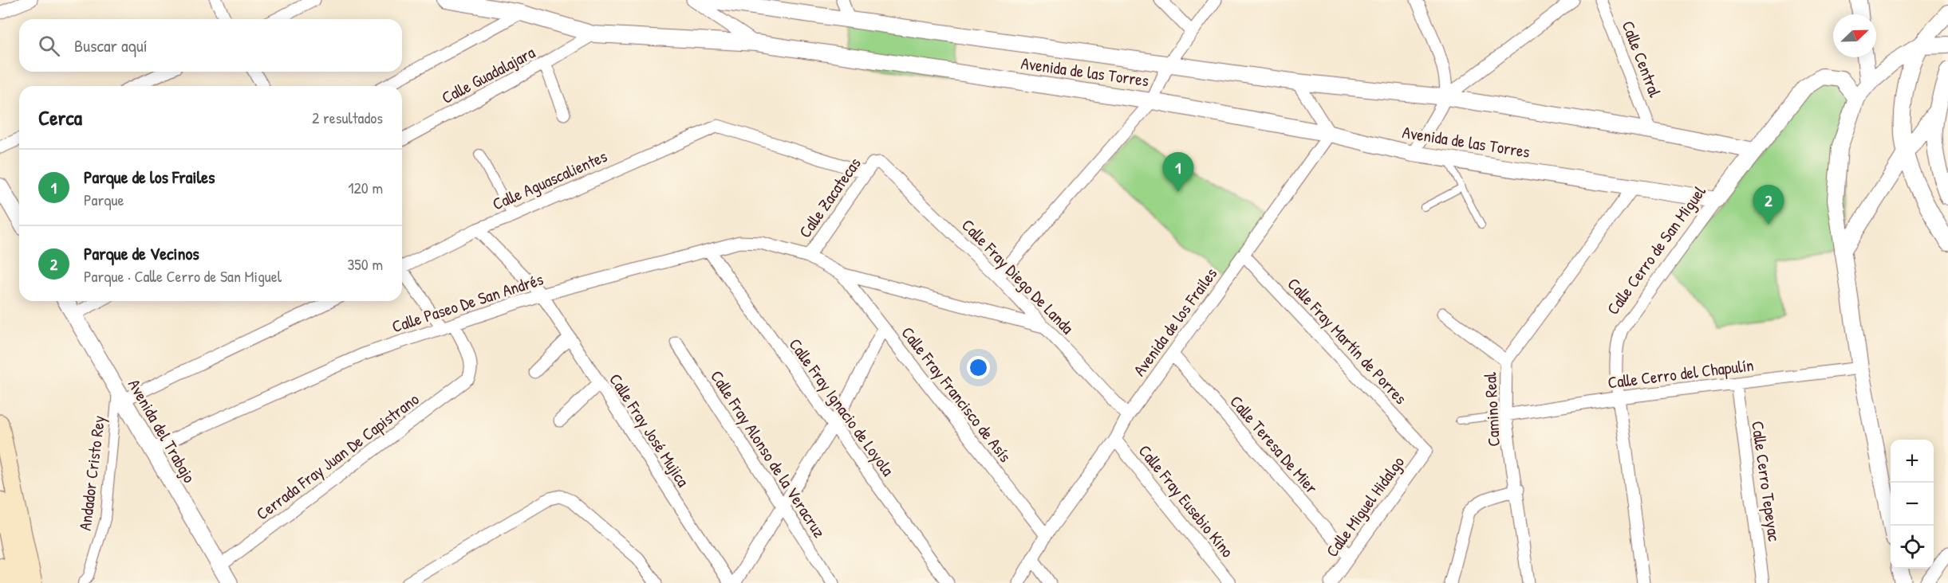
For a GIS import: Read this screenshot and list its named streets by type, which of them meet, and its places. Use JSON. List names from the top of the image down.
{
  "streets": {
    "street": [
      "Calle Central",
      "Avenida de las Torres",
      "Calle Guadalajara",
      "Calle Aguascalientes",
      "Calle Zacatecas",
      "Calle Cerro de San Miguel",
      "Calle Fray Diego De Landa",
      "Calle Paseo De San Andrés",
      "Avenida de los Frailes",
      "Calle Fray Martín de Porres",
      "Calle Cerro del Chapulín",
      "Calle Fray Francisco de Asís",
      "Calle Fray Ignacio de Loyola",
      "Camino Real",
      "Calle Fray José Mujica",
      "Avenida del Trabajo",
      "Calle Teresa De Mier",
      "Calle Fray Alonso de la Veracruz",
      "Cerrada Fray Juan De Capistrano",
      "Andador Cristo Rey",
      "Calle Cerro Tepeyac",
      "Calle Fray Eusebio Kino",
      "Calle Miguel Hidalgo"
    ]
  },
  "crossings": [
    ["Calle Central", "Avenida de las Torres"],
    ["Avenida de las Torres", "Calle Guadalajara"],
    ["Avenida de las Torres", "Calle Cerro de San Miguel"],
    ["Avenida de las Torres", "Avenida de los Frailes"],
    ["Avenida de las Torres", "Camino Real"],
    ["Calle Aguascalientes", "Calle Zacatecas"],
    ["Calle Aguascalientes", "Calle Fray José Mujica"],
    ["Calle Zacatecas", "Calle Fray Diego De Landa"],
    ["Calle Zacatecas", "Calle Paseo De San Andrés"],
    ["Calle Cerro de San Miguel", "Calle Cerro del Chapulín"],
    ["Calle Fray Diego De Landa", "Avenida de los Frailes"],
    ["Calle Paseo De San Andrés", "Calle Fray Francisco de Asís"],
    ["Calle Paseo De San Andrés", "Calle Fray Ignacio de Loyola"],
    ["Calle Paseo De San Andrés", "Calle Fray José Mujica"],
    ["Calle Paseo De San Andrés", "Avenida del Trabajo"],
    ["Calle Paseo De San Andrés", "Cerrada Fray Juan De Capistrano"],
    ["Avenida de los Frailes", "Calle Fray Martín de Porres"],
    ["Avenida de los Frailes", "Calle Fray Francisco de Asís"],
    ["Avenida de los Frailes", "Calle Teresa De Mier"],
    ["Avenida de los Frailes", "Calle Fray Eusebio Kino"],
    ["Calle Fray Martín de Porres", "Calle Miguel Hidalgo"],
    ["Calle Cerro del Chapulín", "Camino Real"],
    ["Calle Cerro del Chapulín", "Calle Cerro Tepeyac"],
    ["Avenida del Trabajo", "Cerrada Fray Juan De Capistrano"],
    ["Avenida del Trabajo", "Andador Cristo Rey"],
    ["Calle Teresa De Mier", "Calle Miguel Hidalgo"]
  ],
  "north": "top right",
  "page": {
    "search": "Buscar aquí",
    "heading": ["Cerca", "2 resultados"],
    "list": [
      {
        "mark": "1",
        "name": "Parque de los Frailes",
        "note": "Parque",
        "value": "120 m"
      },
      {
        "mark": "2",
        "name": "Parque de Vecinos",
        "note": "Parque · Calle Cerro de San Miguel",
        "value": "350 m"
      }
    ],
    "pins": ["1", "2"],
    "map_buttons": ["+", "−"]
  }
}
